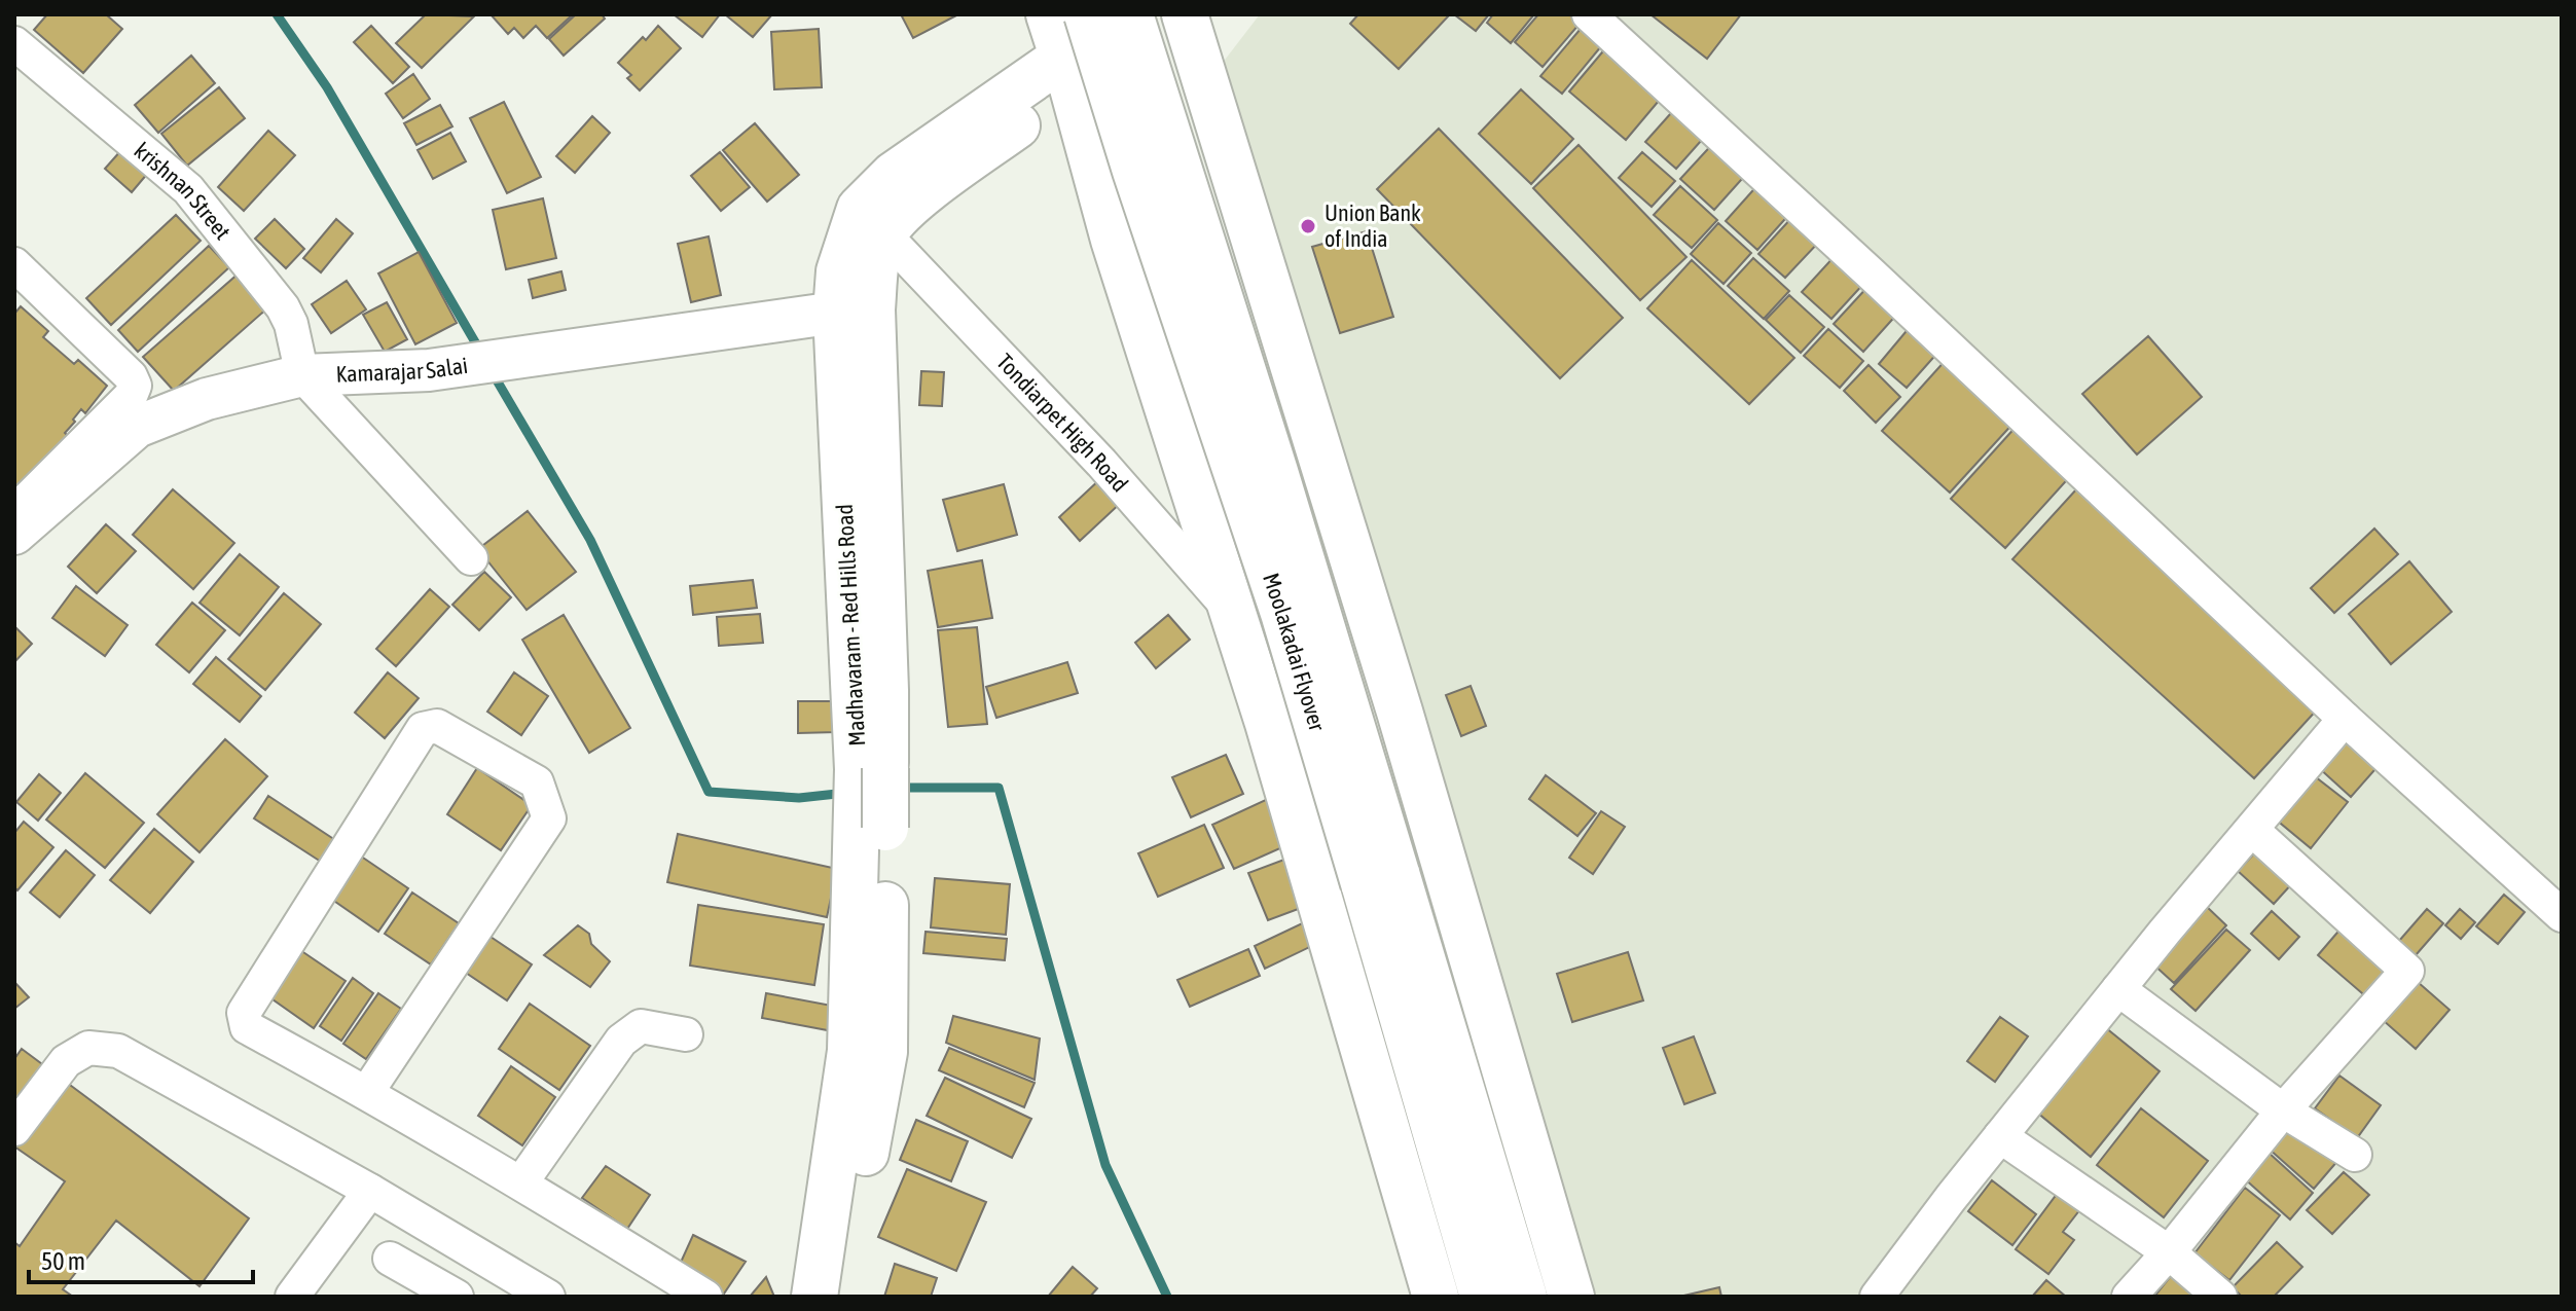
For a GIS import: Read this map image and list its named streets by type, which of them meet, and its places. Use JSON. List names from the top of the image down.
{
  "streets": {
    "main road": ["Madhavaram - Red Hills Road", "Moolakadai Flyover"],
    "street": ["krishnan Street", "Kamarajar Salai", "Tondiarpet High Road"]
  },
  "crossings": [
    ["krishnan Street", "Kamarajar Salai"],
    ["Kamarajar Salai", "Madhavaram - Red Hills Road"],
    ["Tondiarpet High Road", "Madhavaram - Red Hills Road"]
  ],
  "places": ["Union Bank of India"],
  "scale_bar": "50 m"
}
